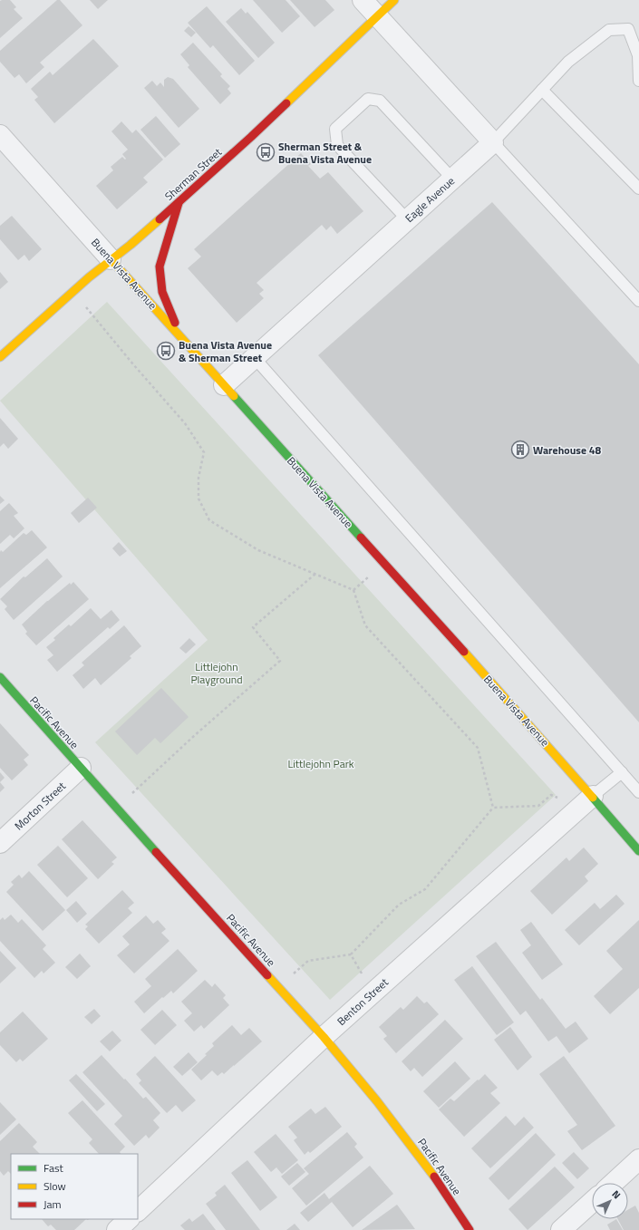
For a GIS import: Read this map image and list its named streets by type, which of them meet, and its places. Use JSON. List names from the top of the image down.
{
  "streets": {
    "street": [
      "Sherman Street",
      "Eagle Avenue",
      "Buena Vista Avenue",
      "Pacific Avenue",
      "Morton Street",
      "Benton Street"
    ]
  },
  "crossings": [
    ["Sherman Street", "Buena Vista Avenue"],
    ["Eagle Avenue", "Buena Vista Avenue"],
    ["Buena Vista Avenue", "Benton Street"],
    ["Pacific Avenue", "Morton Street"],
    ["Pacific Avenue", "Benton Street"]
  ],
  "parks": ["Littlejohn Playground", "Littlejohn Park"],
  "places": {
    "bus stop": ["Sherman Street & Buena Vista Avenue", "Buena Vista Avenue & Sherman Street"],
    "building": ["Warehouse 48"]
  },
  "legend": ["Fast", "Slow", "Jam"],
  "north": "top right"
}
